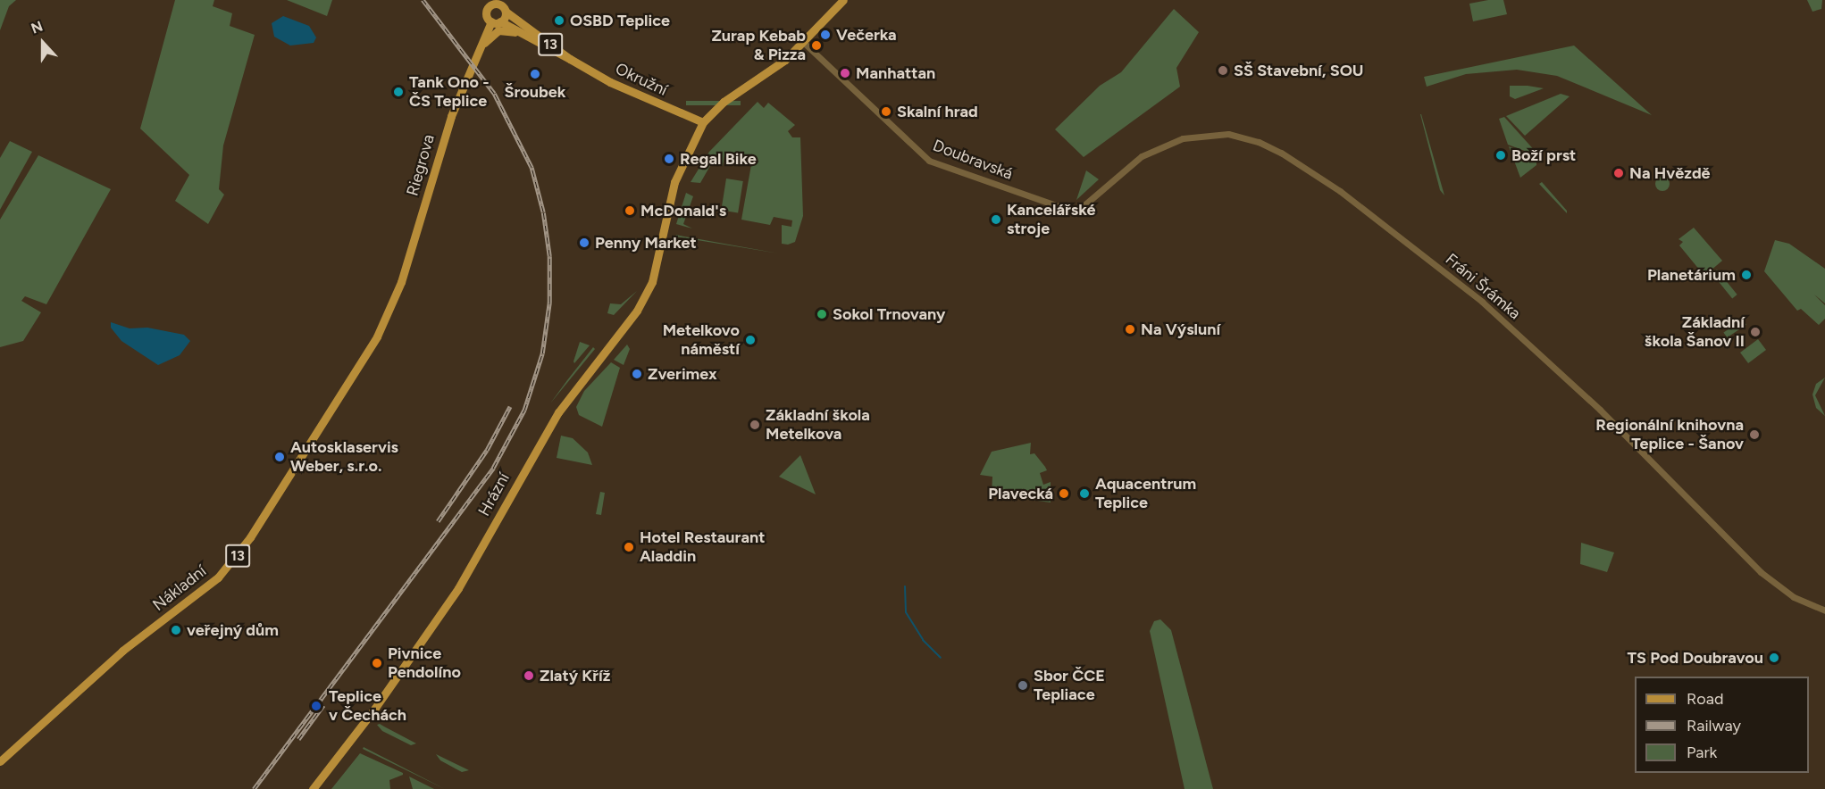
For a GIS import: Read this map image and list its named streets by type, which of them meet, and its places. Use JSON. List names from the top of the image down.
{
  "streets": {
    "main road": [
      "13",
      "Okružní",
      "Riegrova",
      "Hrázní",
      "Nákladní"
    ],
    "street": ["Doubravská", "Fráni Šrámka"]
  },
  "crossings": [
    ["13", "Okružní"],
    ["13", "Riegrova"],
    ["Okružní", "Riegrova"],
    ["Okružní", "Hrázní"],
    ["Doubravská", "Fráni Šrámka"],
    ["Doubravská", "Hrázní"],
    ["Riegrova", "Nákladní"]
  ],
  "places": [
    "OSBD Teplice",
    "Večerka",
    "Zurap Kebab & Pizza",
    "SŠ Stavební, SOU",
    "Manhattan",
    "Šroubek",
    "Tank Ono - ČS Teplice",
    "Skalní hrad",
    "Boží prst",
    "Regal Bike",
    "Na Hvězdě",
    "McDonald's",
    "Kancelářské stroje",
    "Penny Market",
    "Planetárium",
    "Sokol Trnovany",
    "Na Výsluní",
    "Základní škola Šanov II",
    "Metelkovo náměstí",
    "Zverimex",
    "Základní škola Metelkova",
    "Regionální knihovna Teplice - Šanov",
    "Autosklaservis Weber, s.r.o.",
    "Plavecká",
    "Aquacentrum Teplice",
    "Hotel Restaurant Aladdin",
    "veřejný dům",
    "TS Pod Doubravou",
    "Pivnice Pendolíno",
    "Zlatý Kříž",
    "Sbor ČCE Tepliace",
    "Teplice v Čechách"
  ],
  "legend": ["Road", "Railway", "Park"],
  "north": "top"
}
